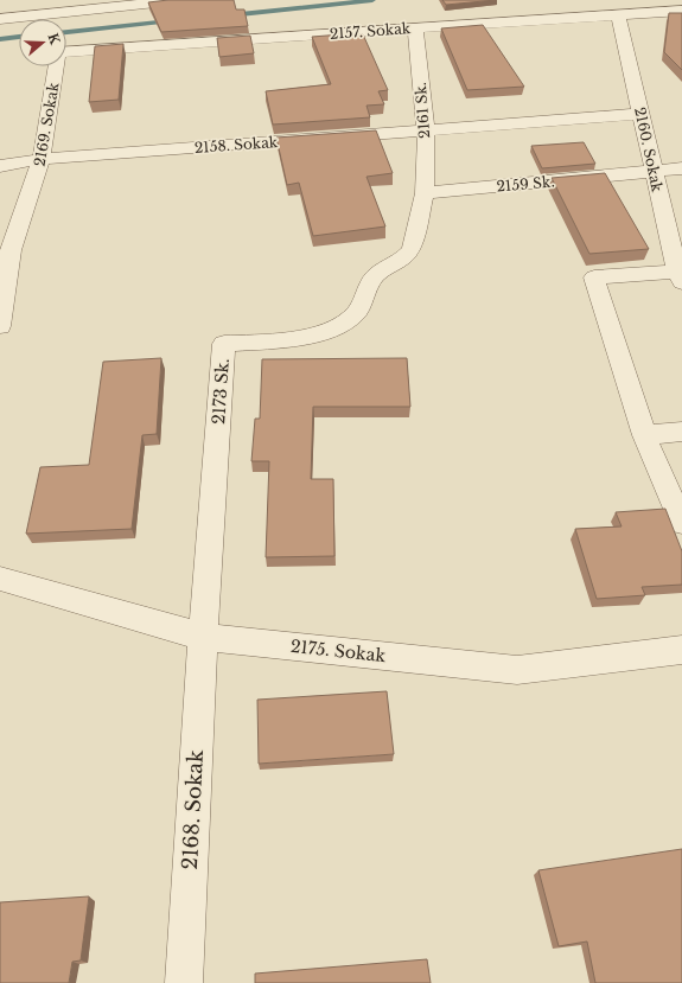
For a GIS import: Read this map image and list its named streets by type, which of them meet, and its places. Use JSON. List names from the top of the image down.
{
  "streets": {
    "street": [
      "2157. Sokak",
      "2161 Sk.",
      "2169. Sokak",
      "2158. Sokak",
      "2160. Sokak",
      "2159 Sk.",
      "2173 Sk.",
      "2175. Sokak",
      "2168. Sokak"
    ]
  },
  "crossings": [
    ["2157. Sokak", "2161 Sk."],
    ["2157. Sokak", "2160. Sokak"],
    ["2161 Sk.", "2158. Sokak"],
    ["2161 Sk.", "2159 Sk."],
    ["2161 Sk.", "2173 Sk."],
    ["2169. Sokak", "2158. Sokak"],
    ["2158. Sokak", "2160. Sokak"],
    ["2160. Sokak", "2159 Sk."],
    ["2173 Sk.", "2175. Sokak"],
    ["2173 Sk.", "2168. Sokak"],
    ["2175. Sokak", "2168. Sokak"]
  ],
  "north": "right"
}
